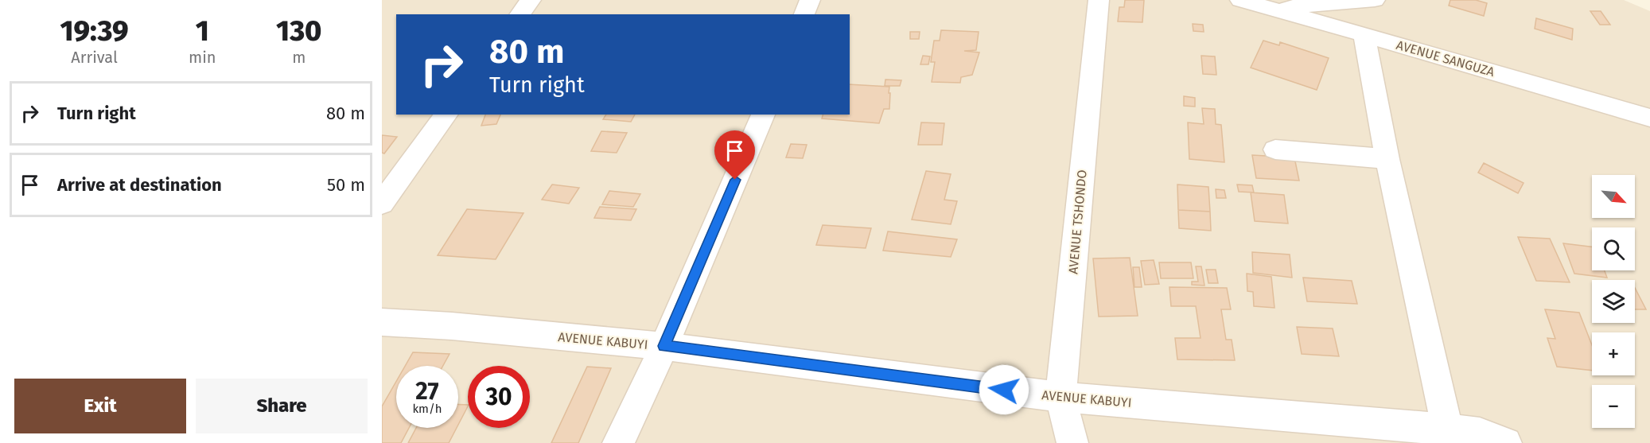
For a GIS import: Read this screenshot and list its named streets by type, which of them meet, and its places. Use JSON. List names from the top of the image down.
{
  "streets": {
    "street": ["AVENUE SANGUZA", "AVENUE TSHONDO", "AVENUE KABUYI"]
  },
  "crossings": [
    ["AVENUE TSHONDO", "AVENUE KABUYI"]
  ],
  "north": "bottom right",
  "page": {
    "eta": [
      "19:39",
      "Arrival",
      "1",
      "min",
      "130",
      "m"
    ],
    "turn": ["80 m", "Turn right"],
    "list": [
      {
        "name": "Turn right",
        "value": "80 m"
      },
      {
        "name": "Arrive at destination",
        "value": "50 m"
      }
    ],
    "map_buttons": ["+", "−"],
    "speed": "27 km/h",
    "limit": "30",
    "buttons": ["Exit", "Share"]
  }
}
